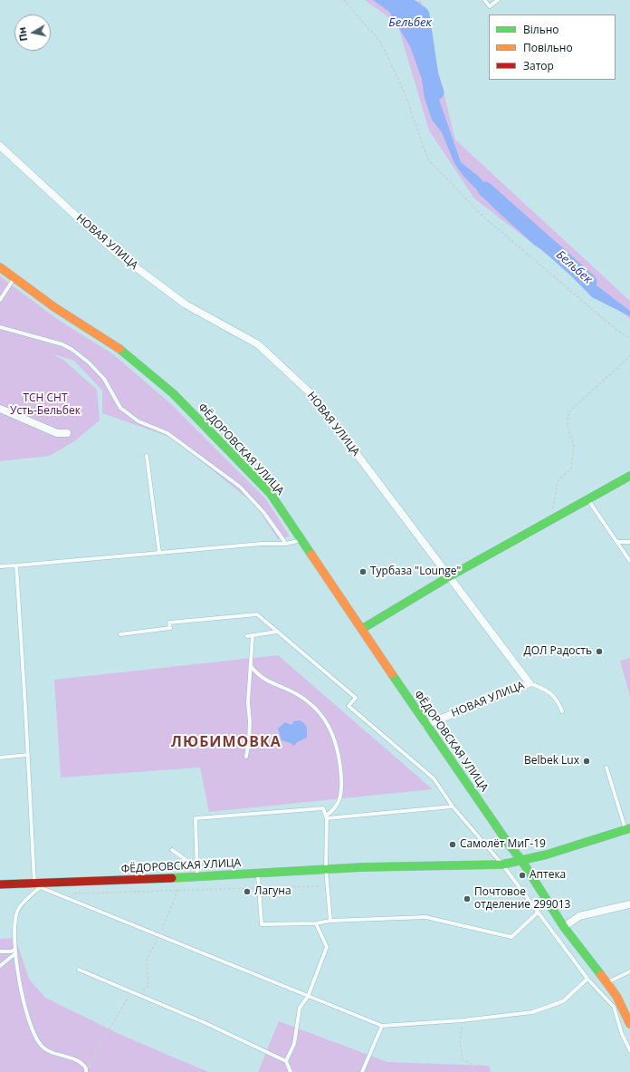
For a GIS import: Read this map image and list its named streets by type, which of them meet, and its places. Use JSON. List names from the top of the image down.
{
  "streets": {
    "street": ["НОВАЯ УЛИЦА", "ФЁДОРОВСКАЯ УЛИЦА"]
  },
  "crossings": [
    ["НОВАЯ УЛИЦА", "ФЁДОРОВСКАЯ УЛИЦА"]
  ],
  "districts": ["ЛЮБИМОВКА"],
  "water": ["Бельбек"],
  "parks": ["ТСН СНТ Усть-Бельбек"],
  "places": [
    "Турбаза \"Lounge\"",
    "ДОЛ Радость",
    "Belbek Lux",
    "Самолёт МиГ-19",
    "Аптека",
    "Лагуна",
    "Почтовое отделение 299013"
  ],
  "legend": ["Вільно", "Повільно", "Затор"],
  "north": "left"
}
